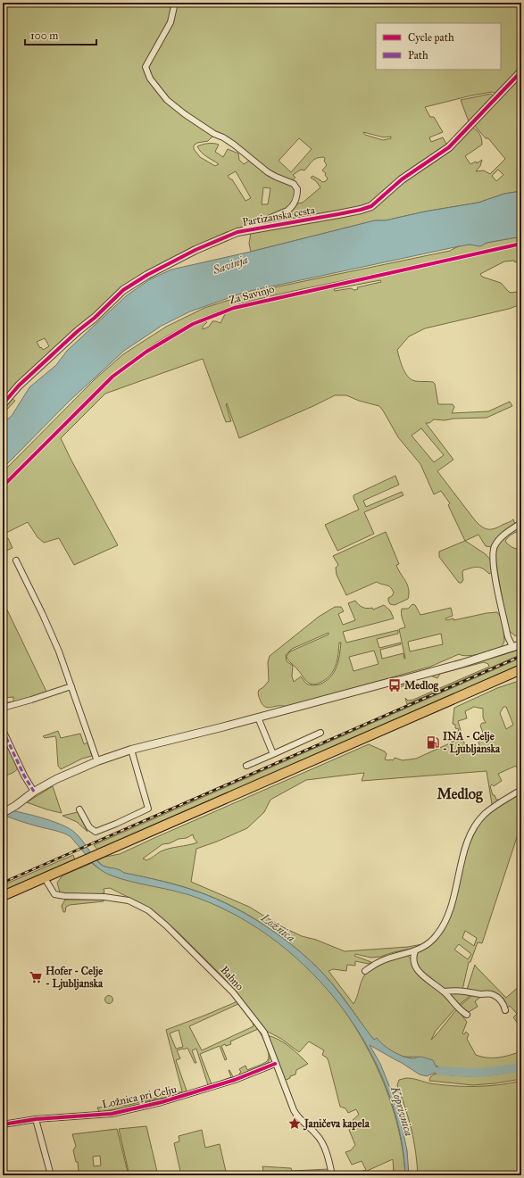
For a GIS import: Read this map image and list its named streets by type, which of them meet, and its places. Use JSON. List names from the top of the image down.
{
  "streets": {
    "street": ["Partizanska cesta", "Babno", "Ložnica pri Celju"],
    "cycle path": ["Za Savinjo"]
  },
  "crossings": [
    ["Babno", "Ložnica pri Celju"]
  ],
  "districts": ["Medlog"],
  "water": ["Savinja", "Ložnica", "Koprivnica"],
  "places": {
    "bus stop": ["Medlog"],
    "fuel station": ["INA - Celje - Ljubljanska"],
    "supermarket": ["Hofer - Celje - Ljubljanska"],
    "place": ["Janičeva kapela"]
  },
  "legend": ["Cycle path", "Path"],
  "scale_bar": "100 m"
}
